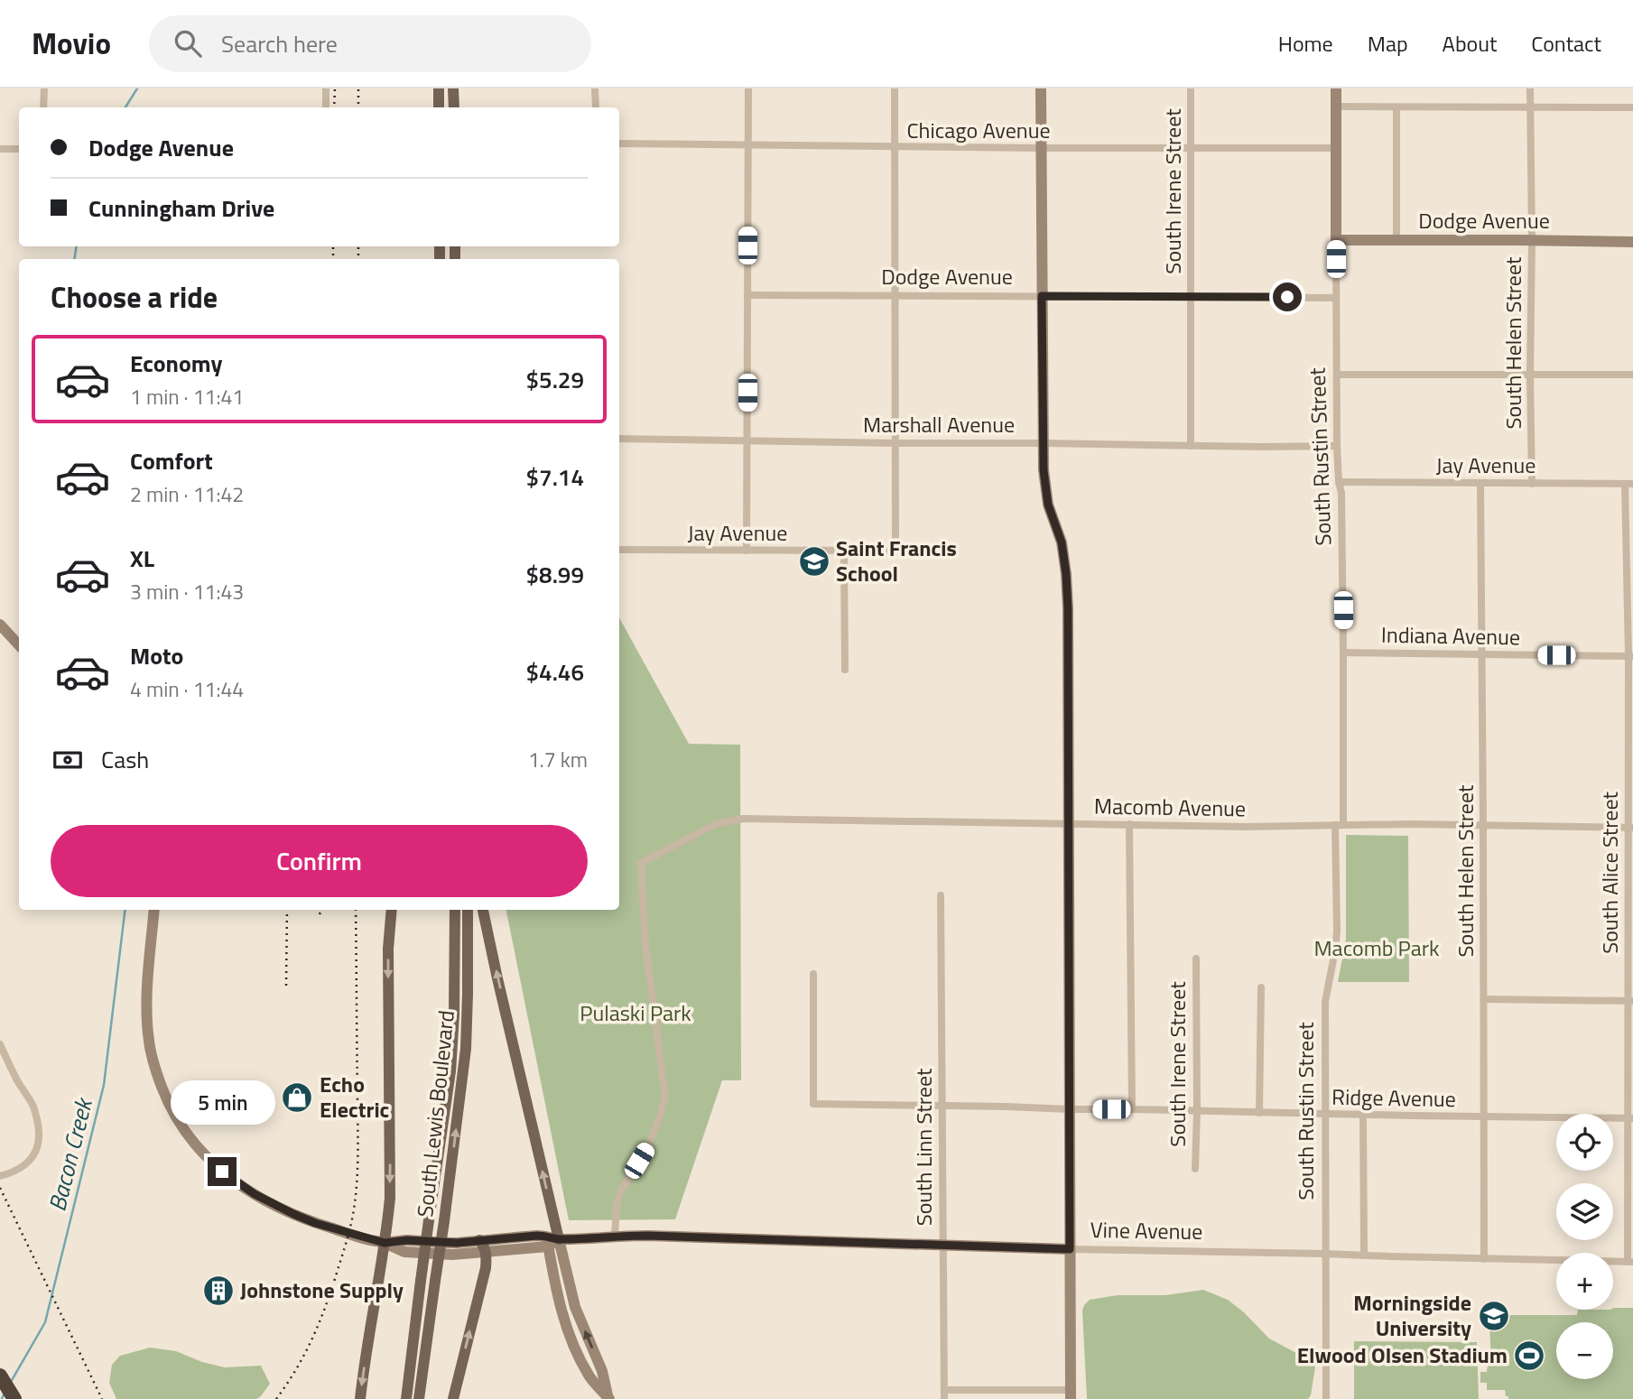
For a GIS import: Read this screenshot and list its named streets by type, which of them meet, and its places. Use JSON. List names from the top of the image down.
{
  "streets": {
    "main road": ["South Lewis Boulevard"],
    "street": [
      "Chicago Avenue",
      "South Irene Street",
      "Dodge Avenue",
      "South Helen Street",
      "Marshall Avenue",
      "South Rustin Street",
      "Jay Avenue",
      "Indiana Avenue",
      "Macomb Avenue",
      "South Alice Street",
      "Ridge Avenue",
      "South Linn Street",
      "Vine Avenue"
    ]
  },
  "crossings": [
    ["Chicago Avenue", "South Irene Street"],
    ["Chicago Avenue", "South Rustin Street"],
    ["South Irene Street", "Dodge Avenue"],
    ["South Irene Street", "Marshall Avenue"],
    ["South Irene Street", "Ridge Avenue"],
    ["Dodge Avenue", "South Helen Street"],
    ["Dodge Avenue", "South Rustin Street"],
    ["South Helen Street", "Jay Avenue"],
    ["South Helen Street", "Indiana Avenue"],
    ["South Helen Street", "Macomb Avenue"],
    ["South Helen Street", "Ridge Avenue"],
    ["South Helen Street", "Vine Avenue"],
    ["Marshall Avenue", "South Rustin Street"],
    ["Marshall Avenue", "Jay Avenue"],
    ["South Rustin Street", "Jay Avenue"],
    ["South Rustin Street", "Indiana Avenue"],
    ["South Rustin Street", "Macomb Avenue"],
    ["South Rustin Street", "Ridge Avenue"],
    ["South Rustin Street", "Vine Avenue"],
    ["Jay Avenue", "South Alice Street"],
    ["Indiana Avenue", "South Alice Street"],
    ["Macomb Avenue", "South Alice Street"],
    ["Macomb Avenue", "Vine Avenue"],
    ["South Alice Street", "Ridge Avenue"],
    ["South Alice Street", "Vine Avenue"],
    ["Ridge Avenue", "South Linn Street"],
    ["South Linn Street", "Vine Avenue"]
  ],
  "water": ["Bacon Creek"],
  "parks": ["Macomb Park", "Pulaski Park"],
  "places": {
    "school or university": ["Saint Francis School", "Morningside University"],
    "shop": ["Echo Electric"],
    "building": ["Johnstone Supply"],
    "sports": ["Elwood Olsen Stadium"]
  },
  "page": {
    "header": "Movio",
    "search": "Search here",
    "nav": [
      "Home",
      "Map",
      "About",
      "Contact"
    ],
    "banner": ["Dodge Avenue", "Cunningham Drive"],
    "heading": "Choose a ride",
    "list": [
      {
        "name": "Economy",
        "note": "1 min · 11:41",
        "value": "$5.29"
      },
      {
        "name": "Comfort",
        "note": "2 min · 11:42",
        "value": "$7.14"
      },
      {
        "name": "XL",
        "note": "3 min · 11:43",
        "value": "$8.99"
      },
      {
        "name": "Moto",
        "note": "4 min · 11:44",
        "value": "$4.46"
      }
    ],
    "pay": ["Cash", "1.7 km"],
    "buttons": "Confirm",
    "bubble": "5 min",
    "map_buttons": ["+", "−"]
  }
}
